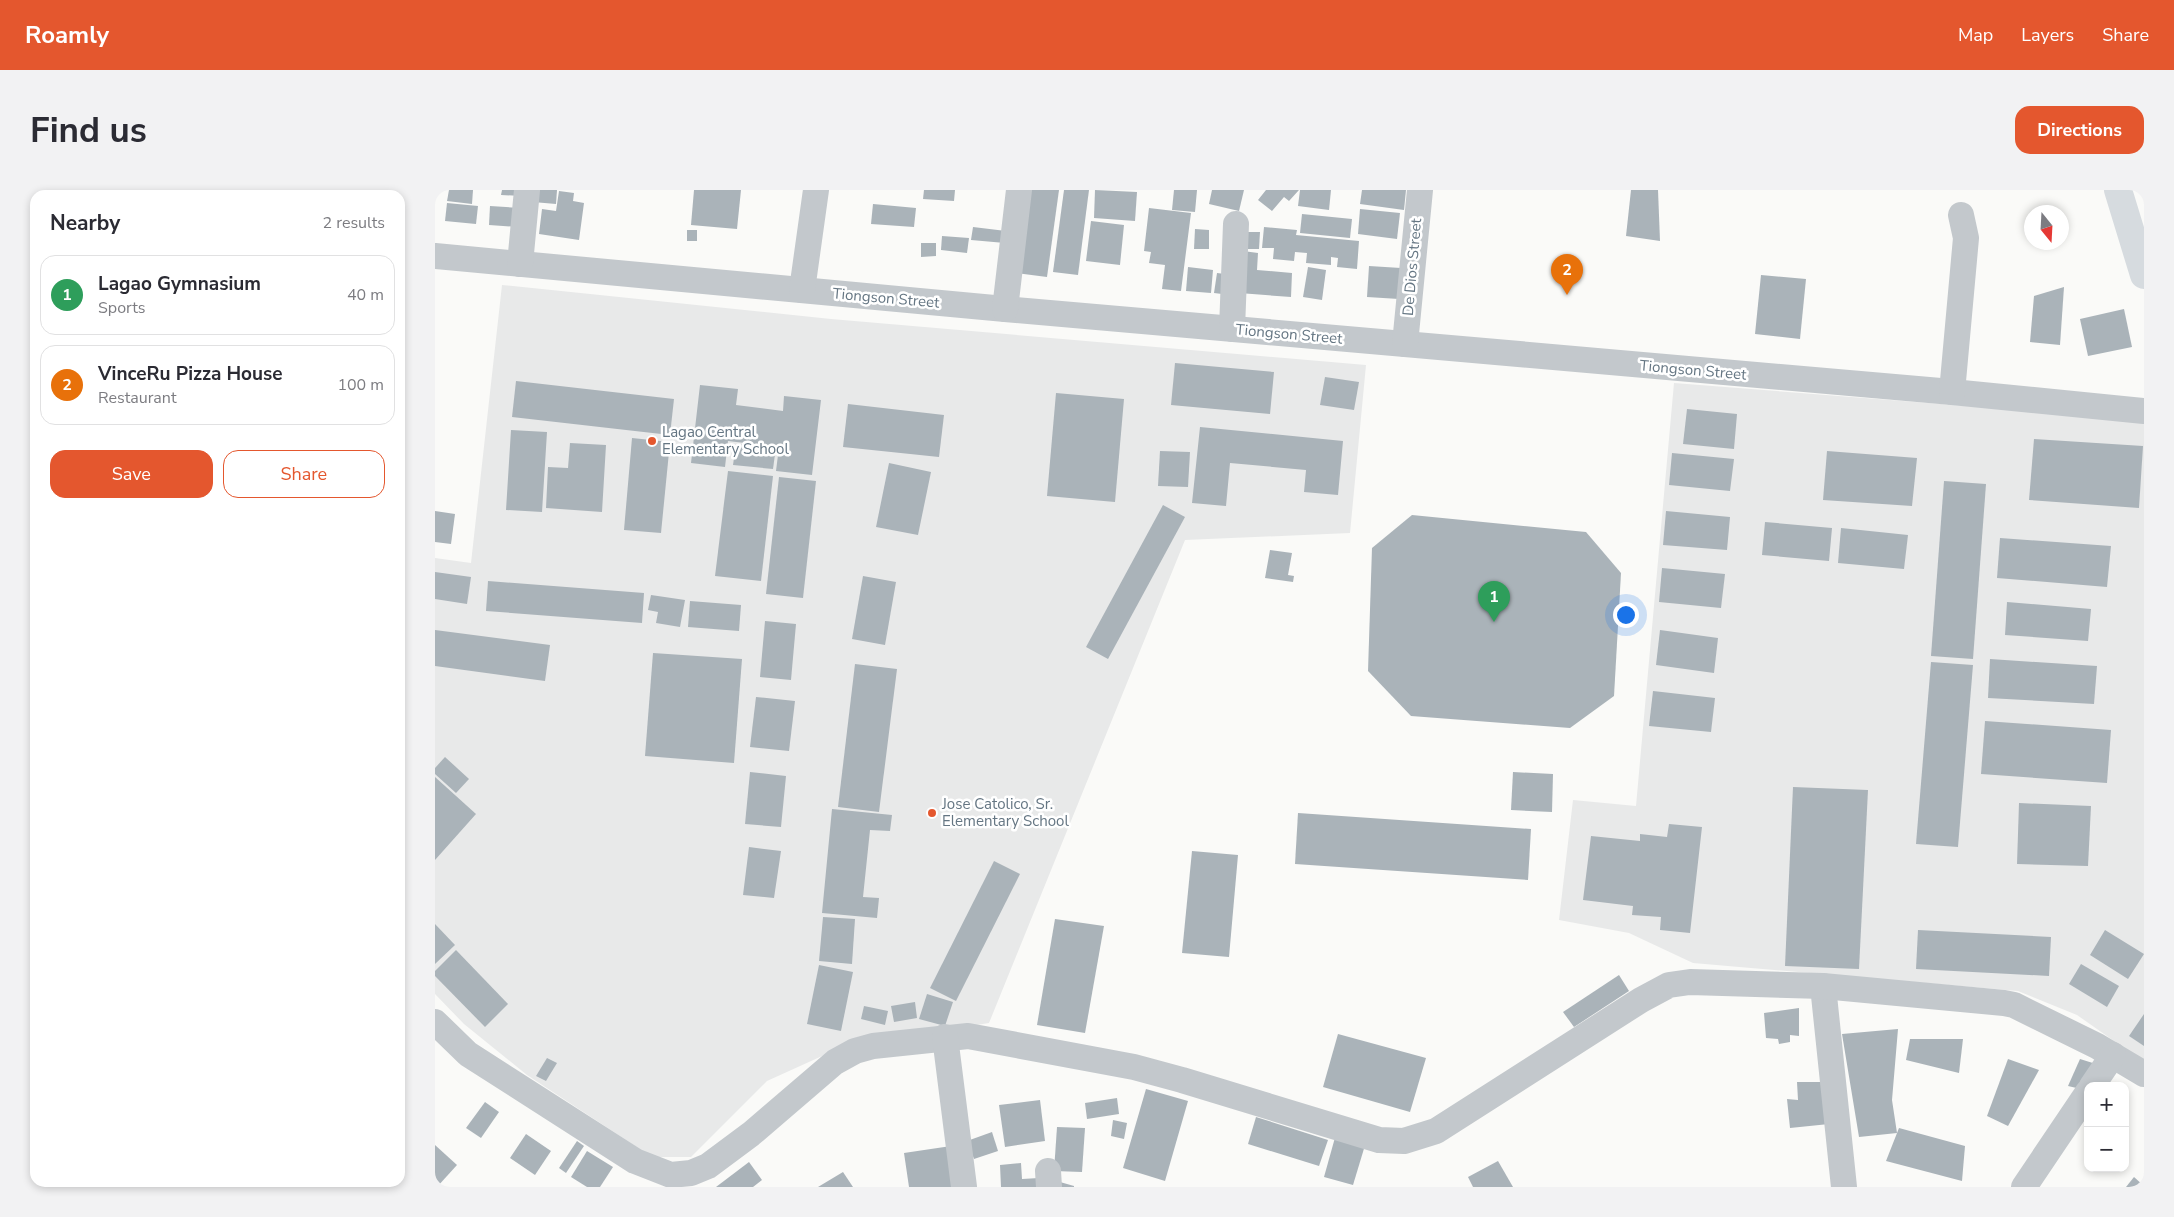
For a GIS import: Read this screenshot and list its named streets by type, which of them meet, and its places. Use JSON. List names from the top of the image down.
{
  "streets": {
    "street": ["De Dios Street", "Tiongson Street"]
  },
  "crossings": [
    ["De Dios Street", "Tiongson Street"]
  ],
  "places": ["Lagao Central Elementary School", "Jose Catolico, Sr. Elementary School"],
  "north": "bottom",
  "page": {
    "header": "Roamly",
    "nav": ["Map", "Layers", "Share"],
    "buttons": [
      "Directions",
      ["Save", "Share"]
    ],
    "title": "Find us",
    "heading": ["Nearby", "2 results"],
    "pins": ["2", "1"],
    "list": [
      {
        "mark": "1",
        "name": "Lagao Gymnasium",
        "note": "Sports",
        "value": "40 m"
      },
      {
        "mark": "2",
        "name": "VinceRu Pizza House",
        "note": "Restaurant",
        "value": "100 m"
      }
    ],
    "map_buttons": ["+", "−"]
  }
}
